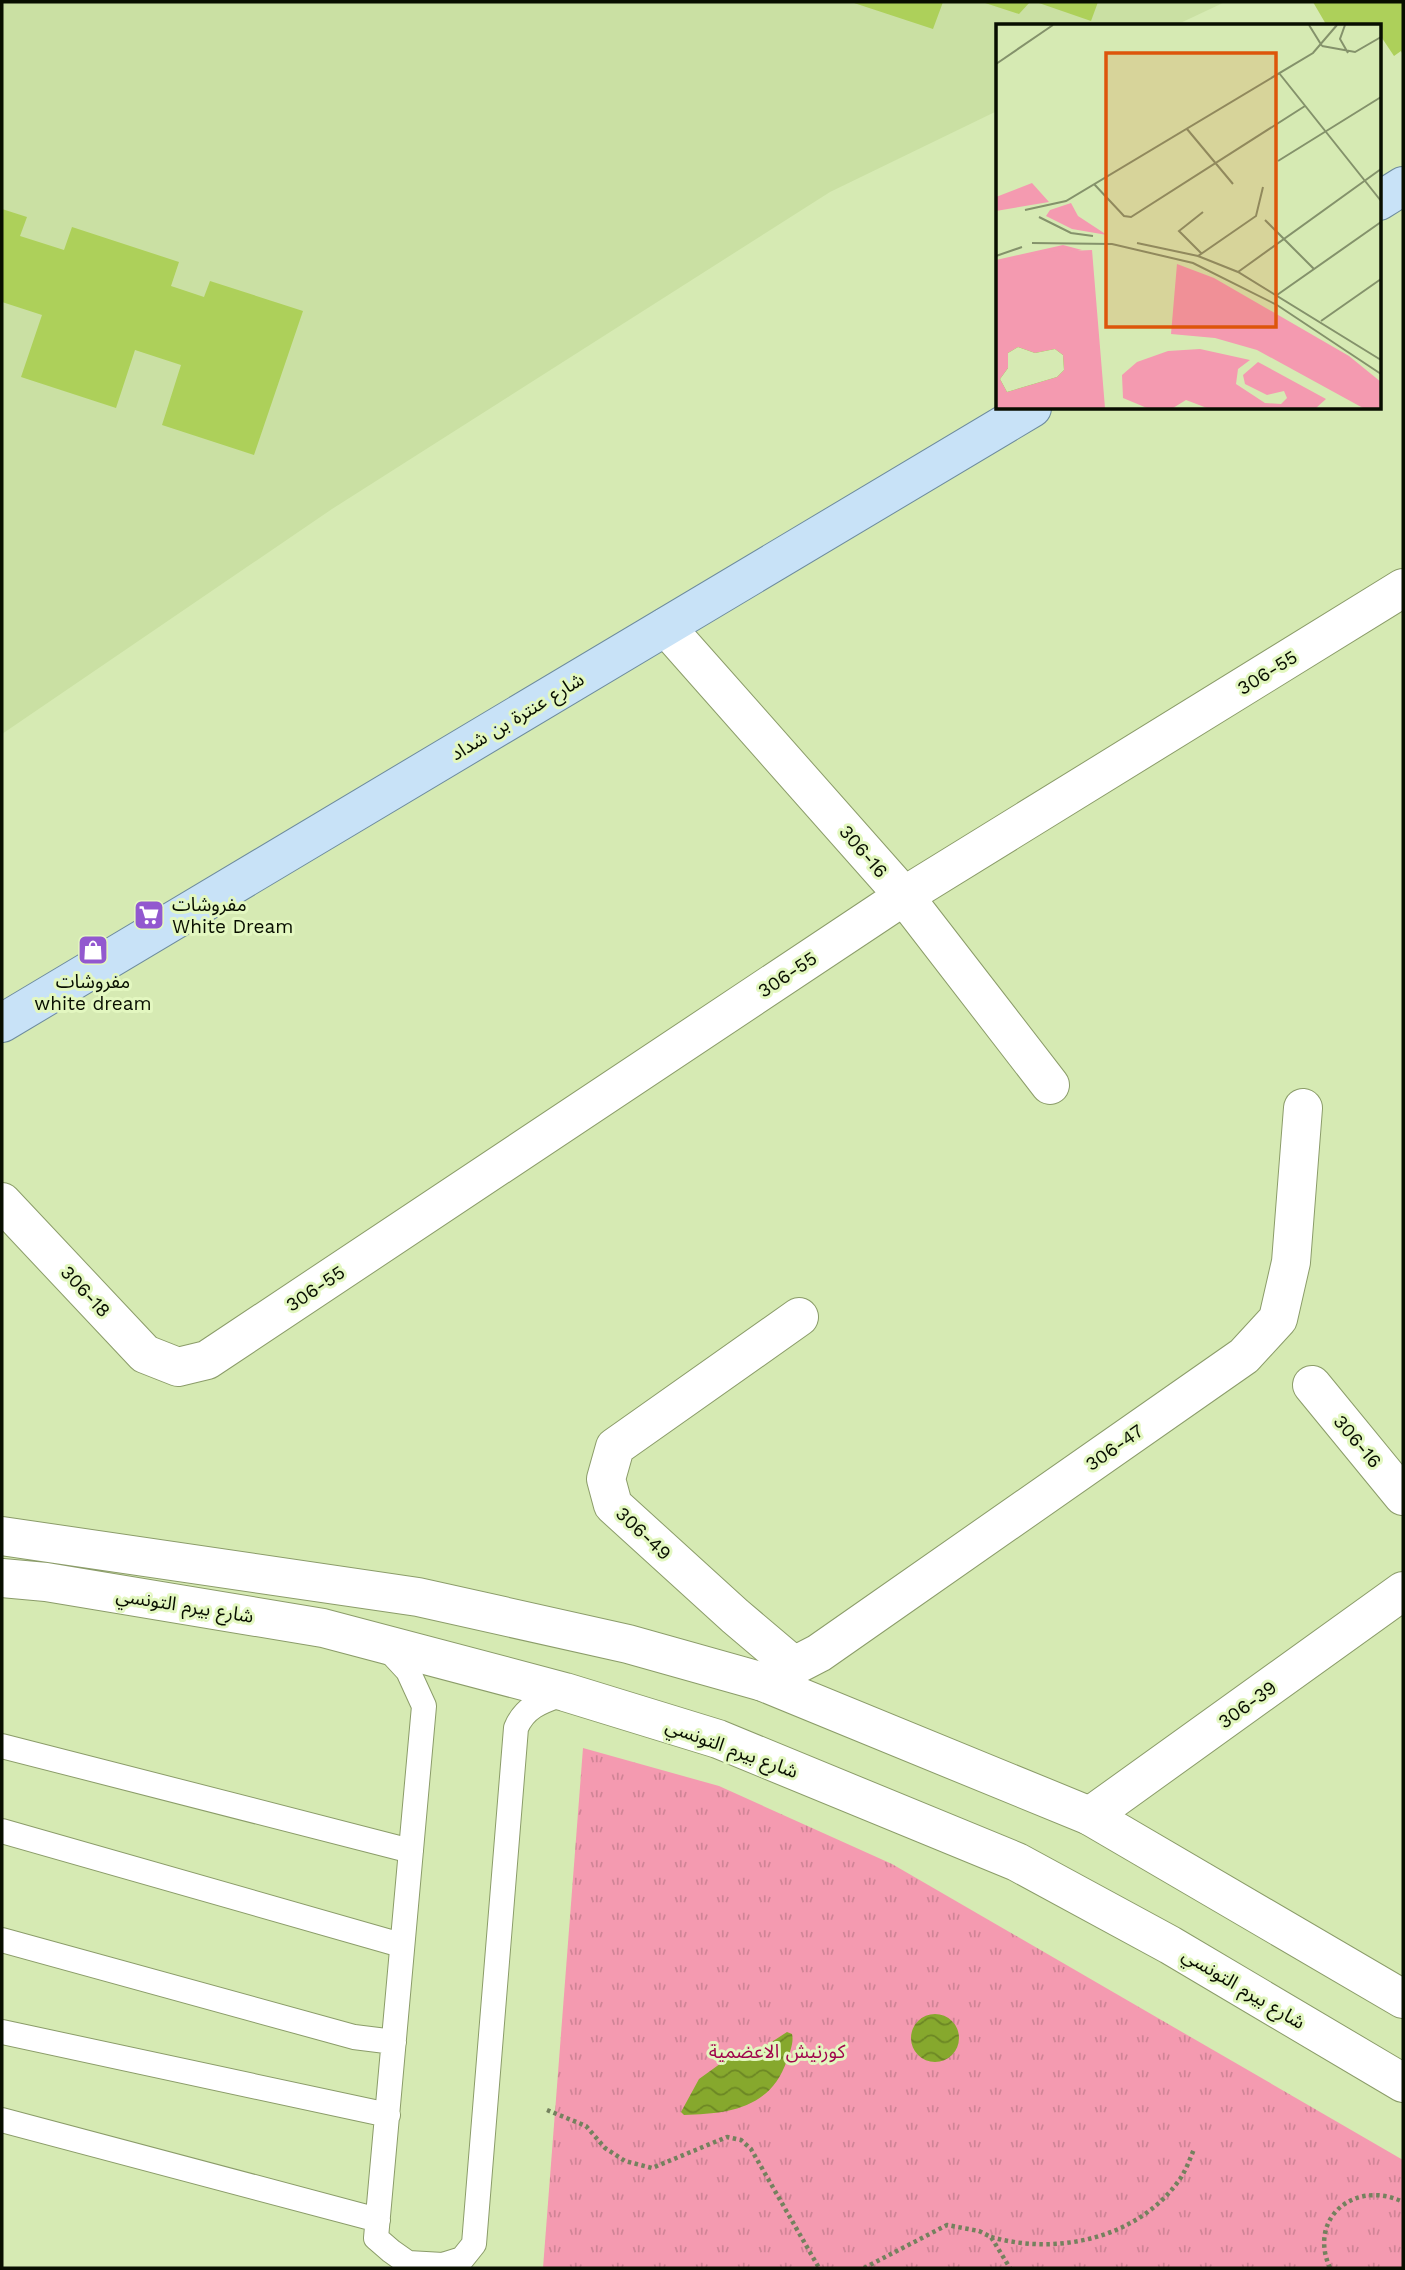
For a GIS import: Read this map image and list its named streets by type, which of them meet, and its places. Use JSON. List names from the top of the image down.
{
  "streets": {
    "main road": ["شارع عنترة بن شداد"],
    "street": [
      "306-55",
      "306-16",
      "306-18",
      "306-47",
      "306-49",
      "شارع بيرم التونسي",
      "306-39"
    ]
  },
  "crossings": [
    ["306-55", "306-16"],
    ["306-55", "306-18"],
    ["شارع عنترة بن شداد", "306-16"],
    ["306-47", "306-49"]
  ],
  "parks": ["كورنيش الاعضمية"],
  "places": {
    "supermarket": ["مفروشات White Dream"],
    "shop": ["مفروشات white dream"]
  }
}
